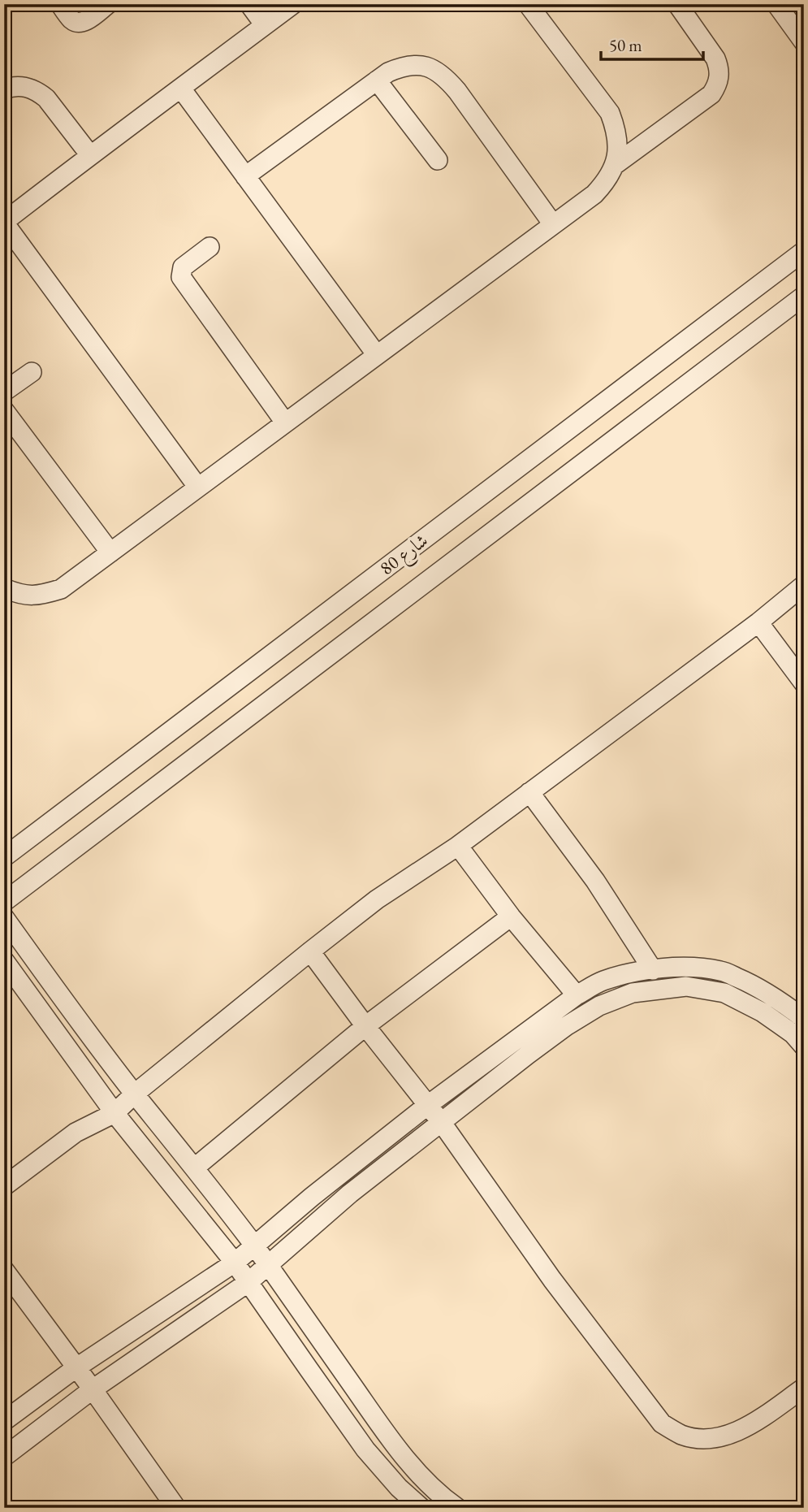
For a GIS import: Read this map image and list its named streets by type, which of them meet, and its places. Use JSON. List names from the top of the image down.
{
  "streets": {
    "street": ["شارع 80"]
  },
  "scale_bar": "50 m"
}
